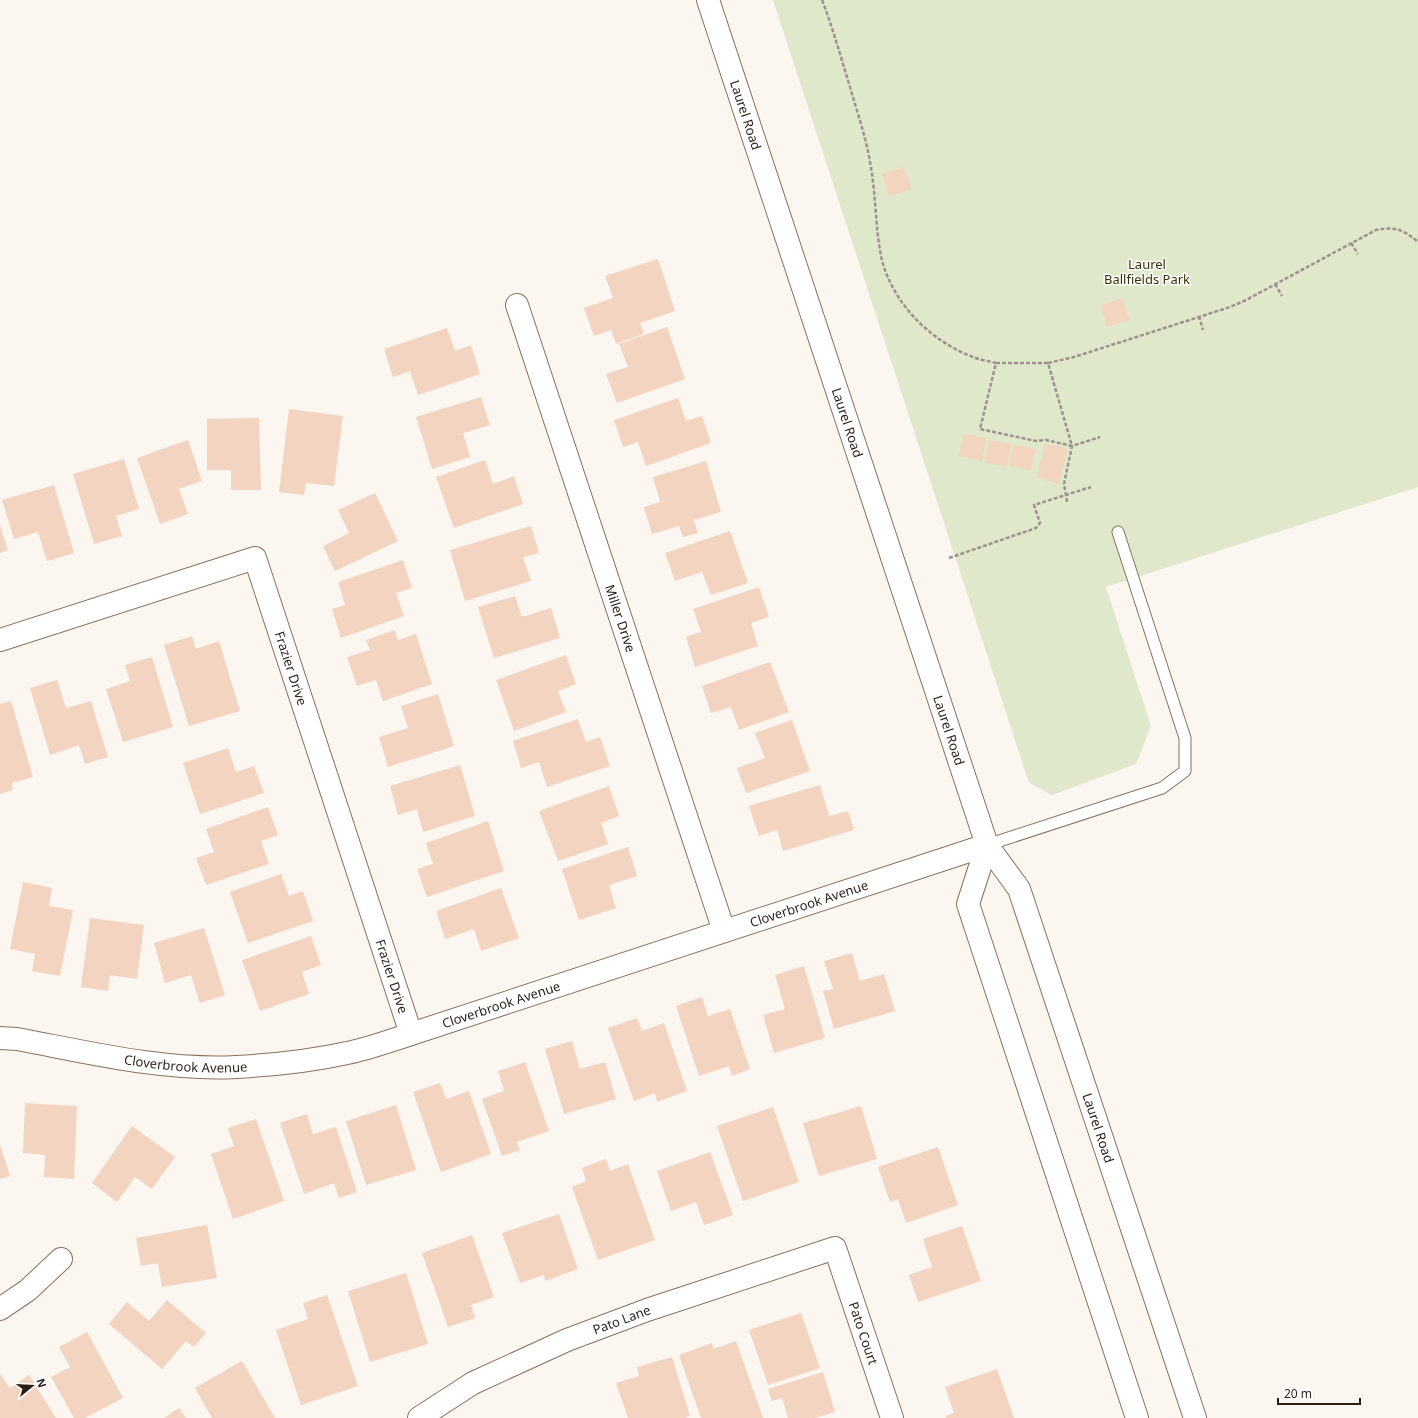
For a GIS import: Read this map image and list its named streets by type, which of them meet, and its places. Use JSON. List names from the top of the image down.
{
  "streets": {
    "street": [
      "Laurel Road",
      "Miller Drive",
      "Frazier Drive",
      "Cloverbrook Avenue",
      "Pato Lane",
      "Pato Court"
    ]
  },
  "crossings": [
    ["Laurel Road", "Cloverbrook Avenue"],
    ["Miller Drive", "Cloverbrook Avenue"],
    ["Frazier Drive", "Cloverbrook Avenue"],
    ["Pato Lane", "Pato Court"]
  ],
  "parks": ["Laurel Ballfields Park"],
  "scale_bar": "20 m",
  "north": "right"
}
